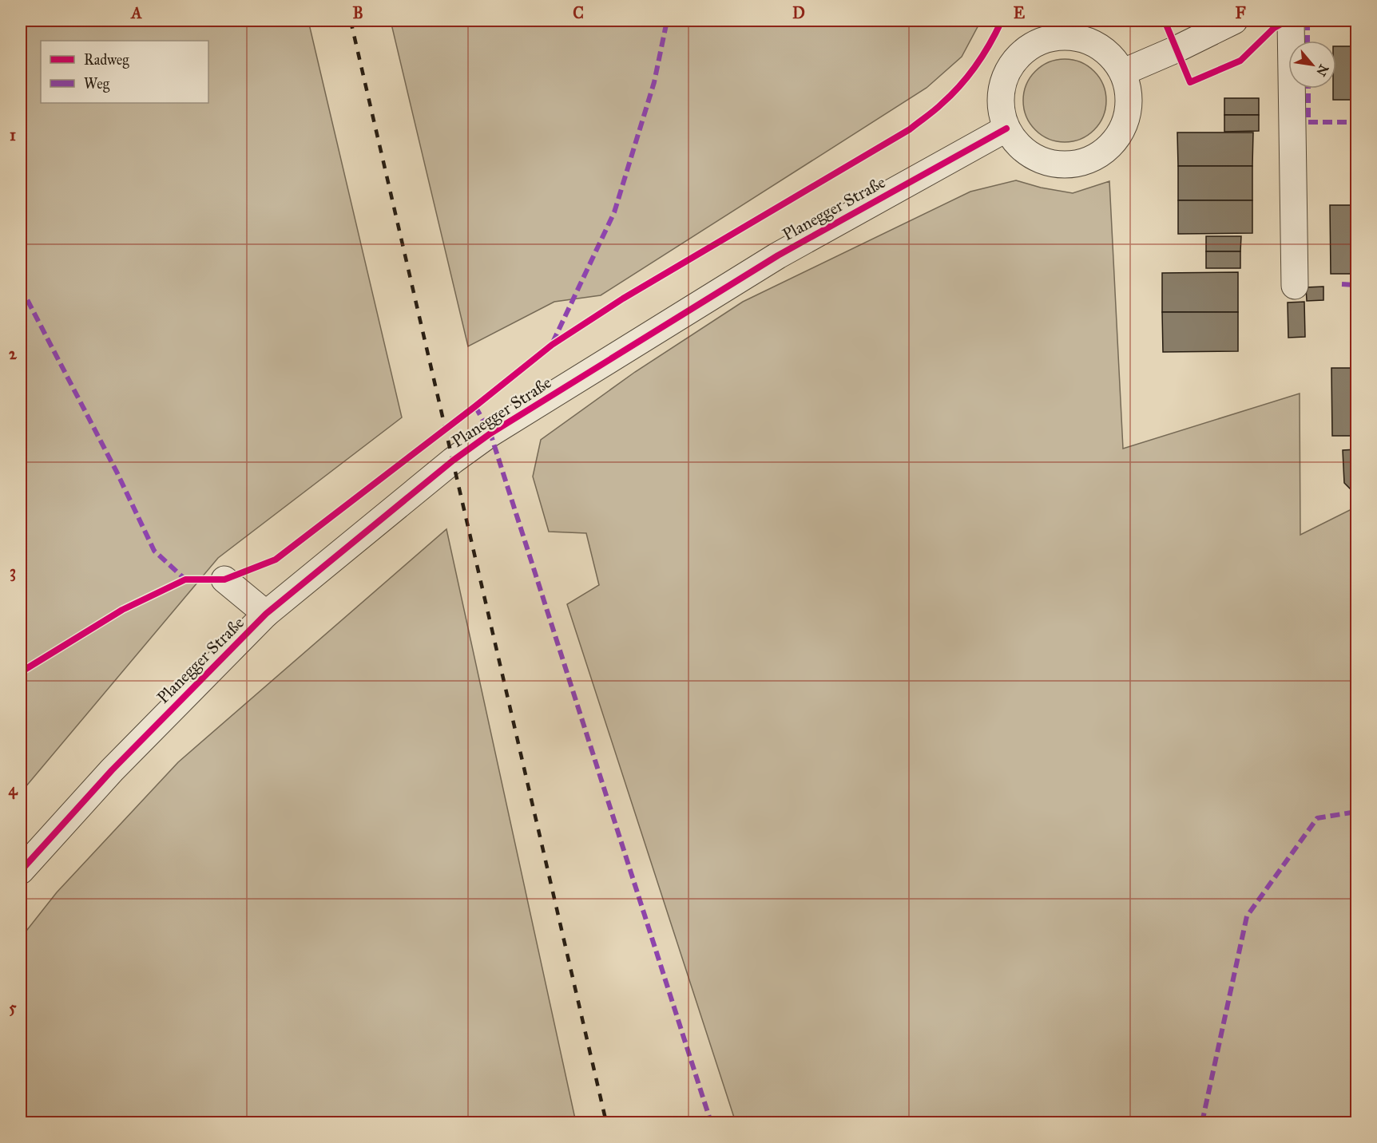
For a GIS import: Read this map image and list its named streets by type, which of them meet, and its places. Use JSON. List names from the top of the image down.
{
  "streets": {
    "street": ["Planegger Straße"]
  },
  "legend": ["Radweg", "Weg"],
  "north": "bottom right",
  "grid": {
    "columns": [
      "A",
      "B",
      "C",
      "D",
      "E",
      "F"
    ],
    "rows": [
      "1",
      "2",
      "3",
      "4",
      "5"
    ]
  }
}
